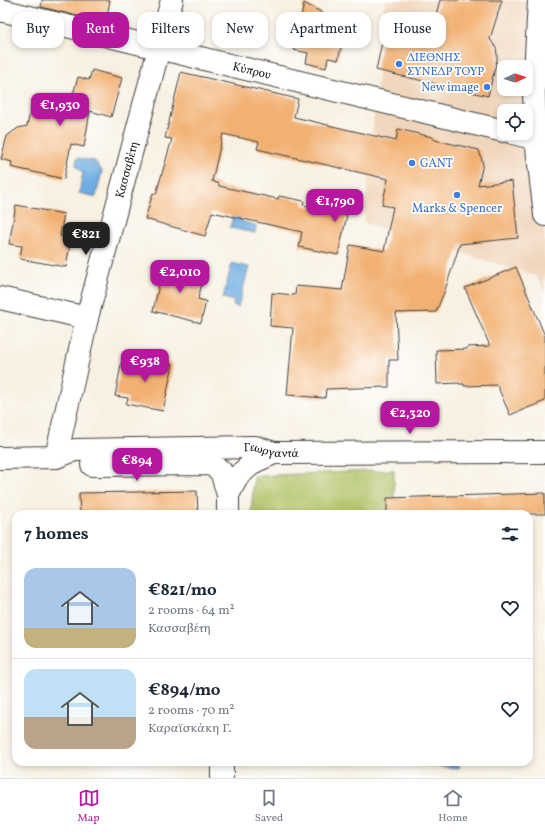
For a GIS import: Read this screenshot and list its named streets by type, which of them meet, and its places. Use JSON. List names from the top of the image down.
{
  "streets": {
    "street": ["Κύπρου", "Κασσαβέτη", "Γεωργαντά"]
  },
  "crossings": [
    ["Κύπρου", "Κασσαβέτη"],
    ["Κασσαβέτη", "Γεωργαντά"]
  ],
  "places": [
    "ΔΙΕΘΝΗΣ ΣΥΝΕΔΡ ΤΟΥΡ",
    "New image",
    "GANT",
    "Marks & Spencer"
  ],
  "north": "right",
  "page": {
    "chip": [
      "Buy",
      "Rent",
      "Filters",
      "New",
      "Apartment",
      "House"
    ],
    "price": [
      "€1,930",
      "€1,790",
      "€821",
      "€2,010",
      "€938",
      "€2,320",
      "€894"
    ],
    "heading": "7 homes",
    "list": [
      {
        "name": "€821/mo",
        "note": "2 rooms · 64 m² · Κασσαβέτη"
      },
      {
        "name": "€894/mo",
        "note": "2 rooms · 70 m² · Καραϊσκάκη Γ."
      }
    ],
    "tabs": ["Map", "Saved", "Home"]
  }
}
